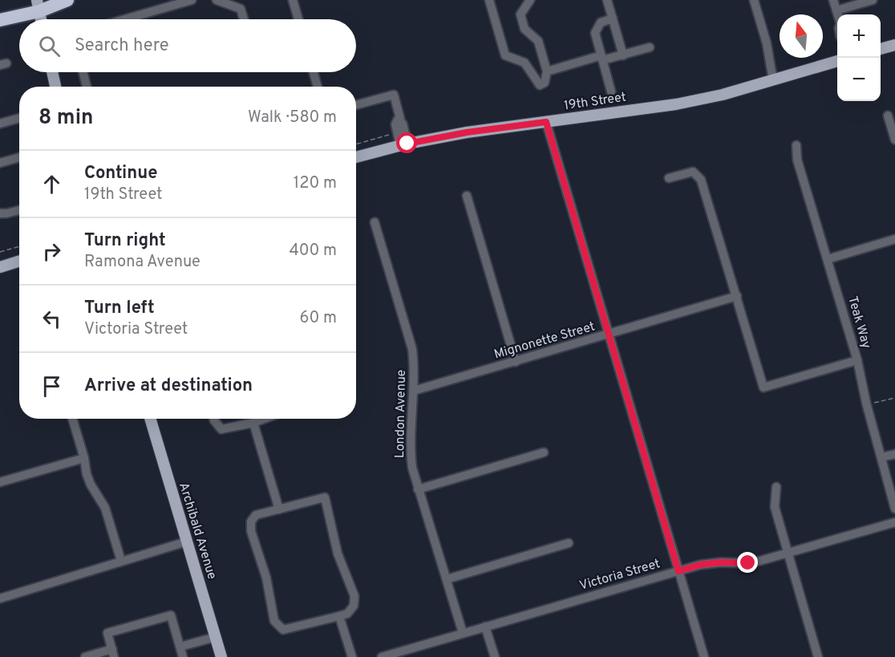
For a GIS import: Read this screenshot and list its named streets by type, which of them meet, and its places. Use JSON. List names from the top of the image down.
{
  "streets": {
    "main road": ["19th Street", "Archibald Avenue"],
    "street": [
      "Teak Way",
      "Mignonette Street",
      "London Avenue",
      "Victoria Street"
    ]
  },
  "crossings": [
    ["Mignonette Street", "London Avenue"],
    ["London Avenue", "Victoria Street"]
  ],
  "north": "top",
  "page": {
    "map_buttons": ["+", "−"],
    "search": "Search here",
    "heading": ["8 min", "Walk · 580 m"],
    "list": [
      ["Continue", "19th Street", "120 m"],
      ["Turn right", "Ramona Avenue", "400 m"],
      ["Turn left", "Victoria Street", "60 m"],
      "Arrive at destination"
    ]
  }
}
